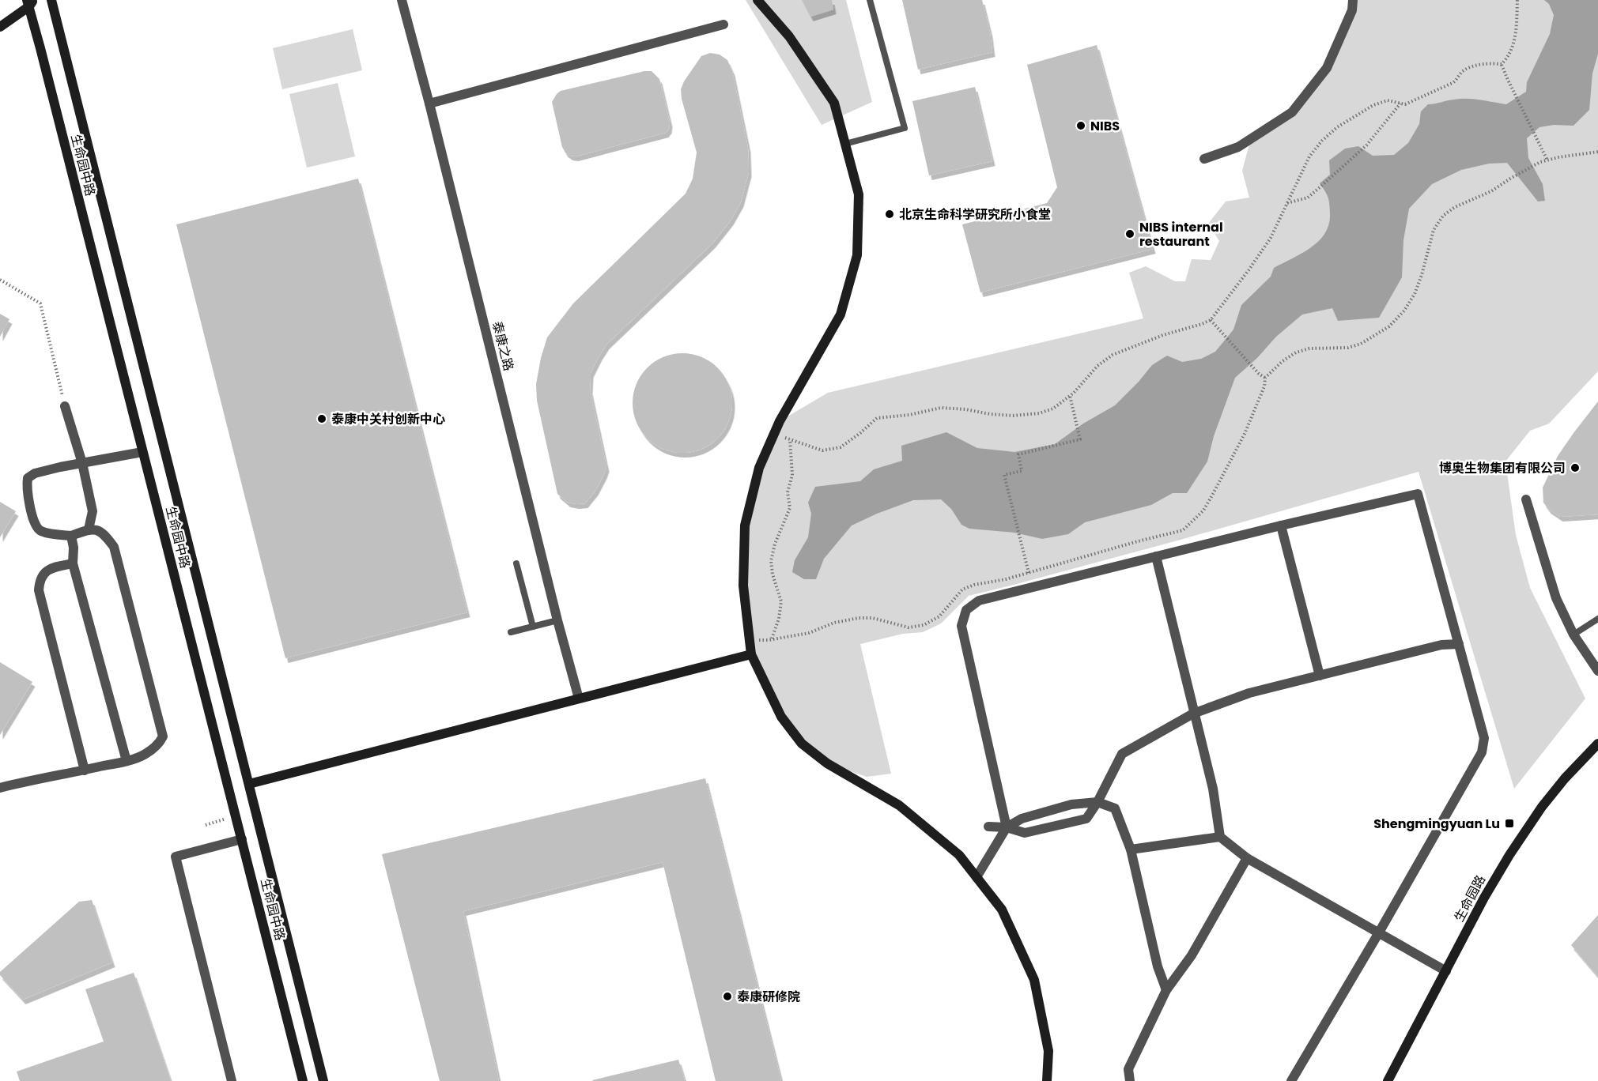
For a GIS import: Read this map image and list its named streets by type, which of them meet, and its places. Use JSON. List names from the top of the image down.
{
  "streets": {
    "street": ["生命园中路", "泰康之路", "生命园路"]
  },
  "places": {
    "other": [
      "NIBS",
      "北京生命科学研究所小食堂",
      "NIBS internal restaurant",
      "泰康中关村创新中心",
      "博奥生物集团有限公司",
      "泰康研修院"
    ],
    "transit": ["Shengmingyuan Lu"]
  }
}
